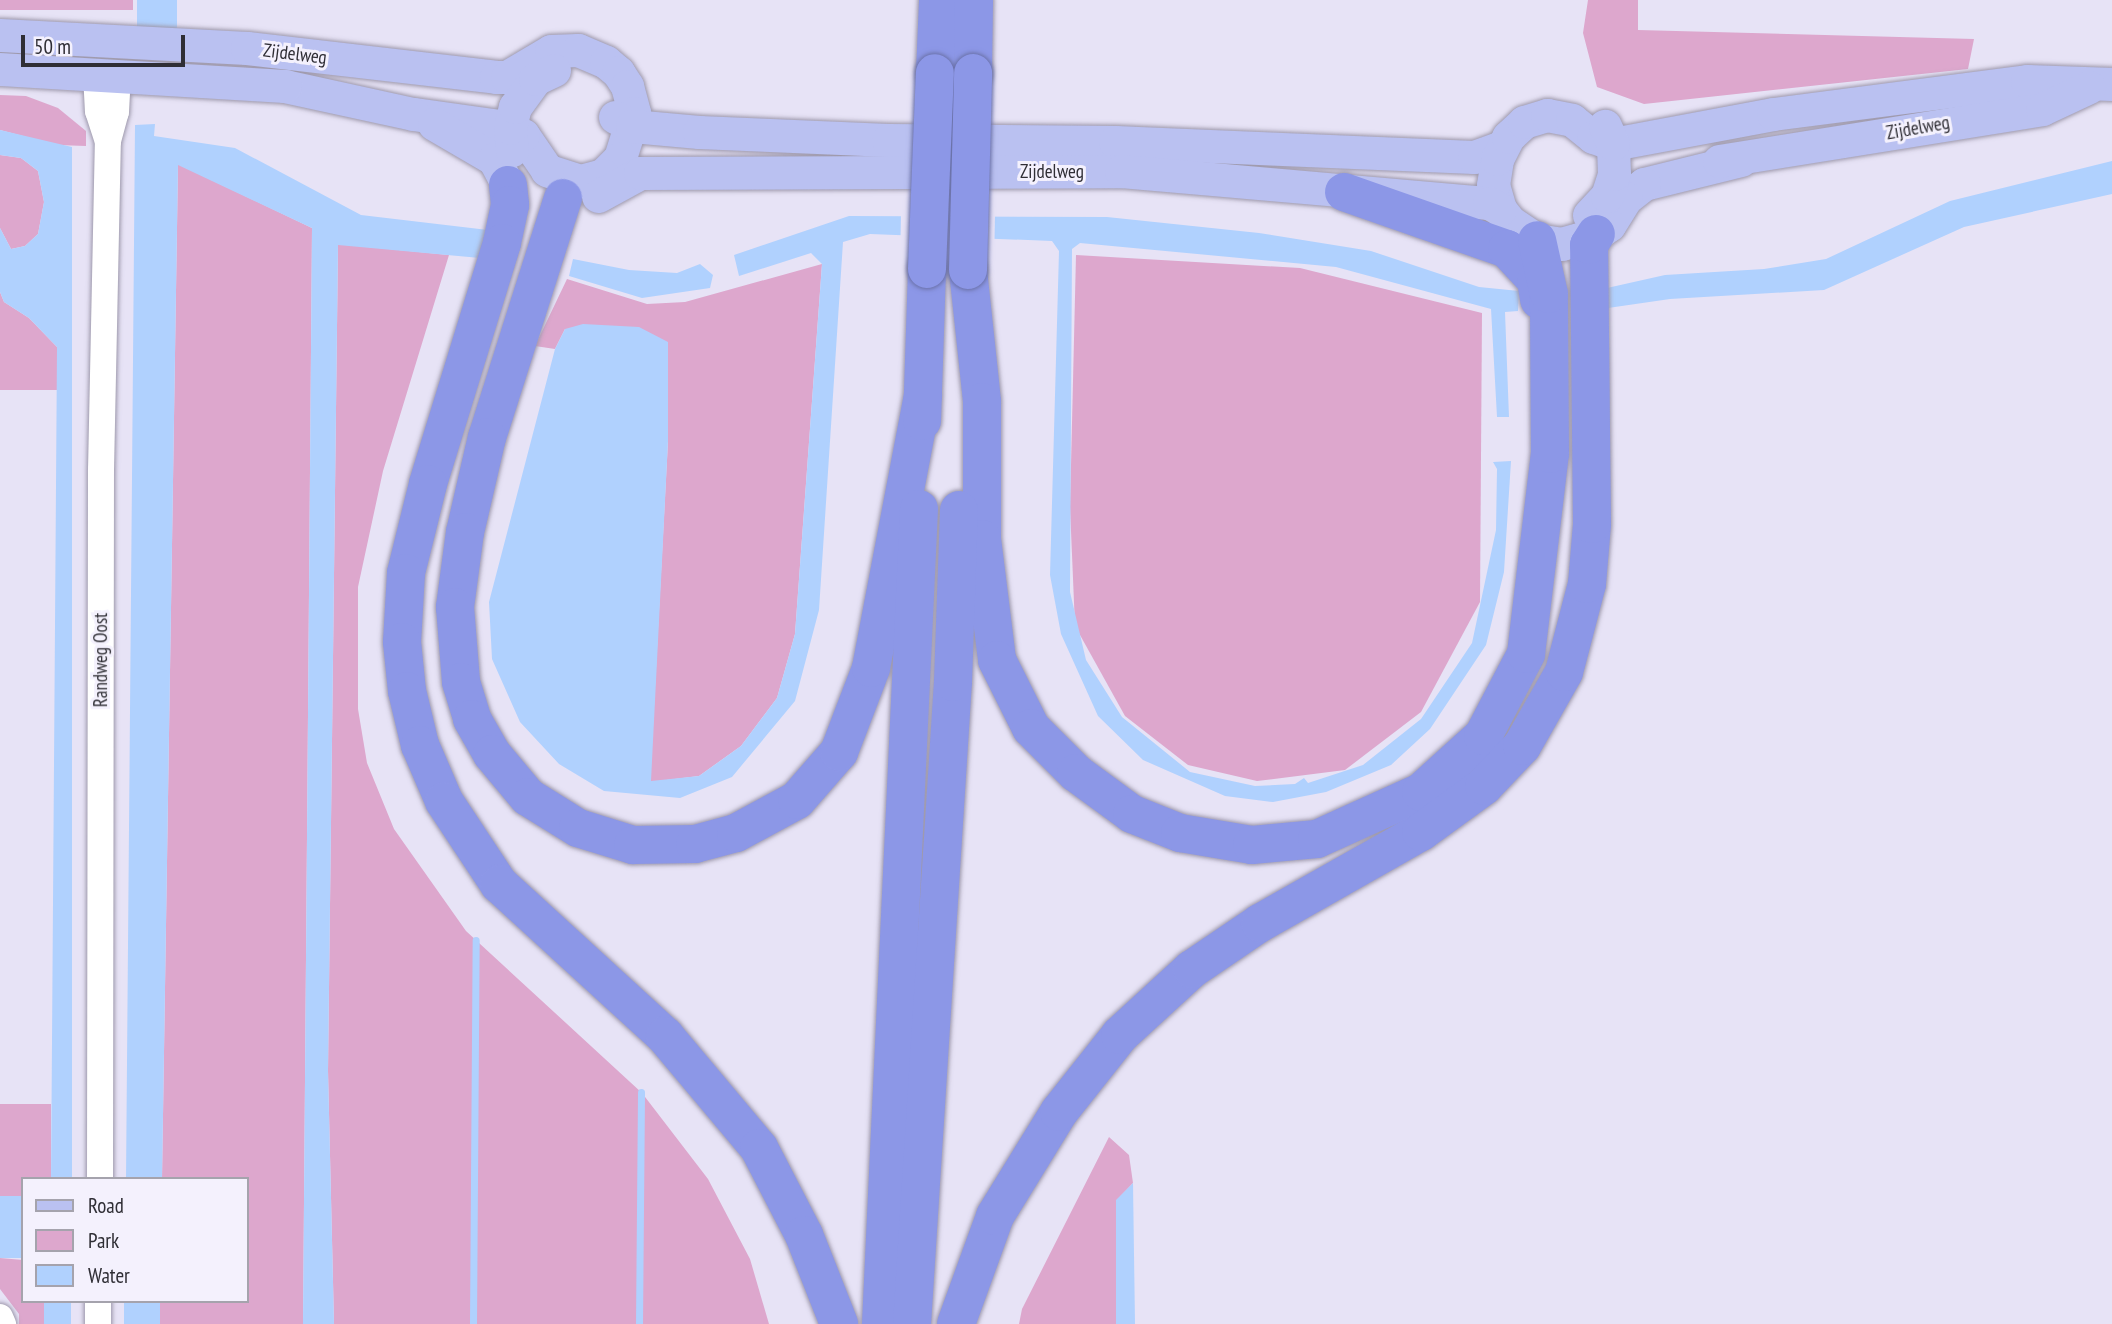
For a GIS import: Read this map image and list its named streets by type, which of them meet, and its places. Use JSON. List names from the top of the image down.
{
  "streets": {
    "main road": ["Zijdelweg"],
    "street": ["Randweg Oost"]
  },
  "crossings": [
    ["Zijdelweg", "Randweg Oost"]
  ],
  "legend": ["Road", "Park", "Water"],
  "scale_bar": "50 m"
}
